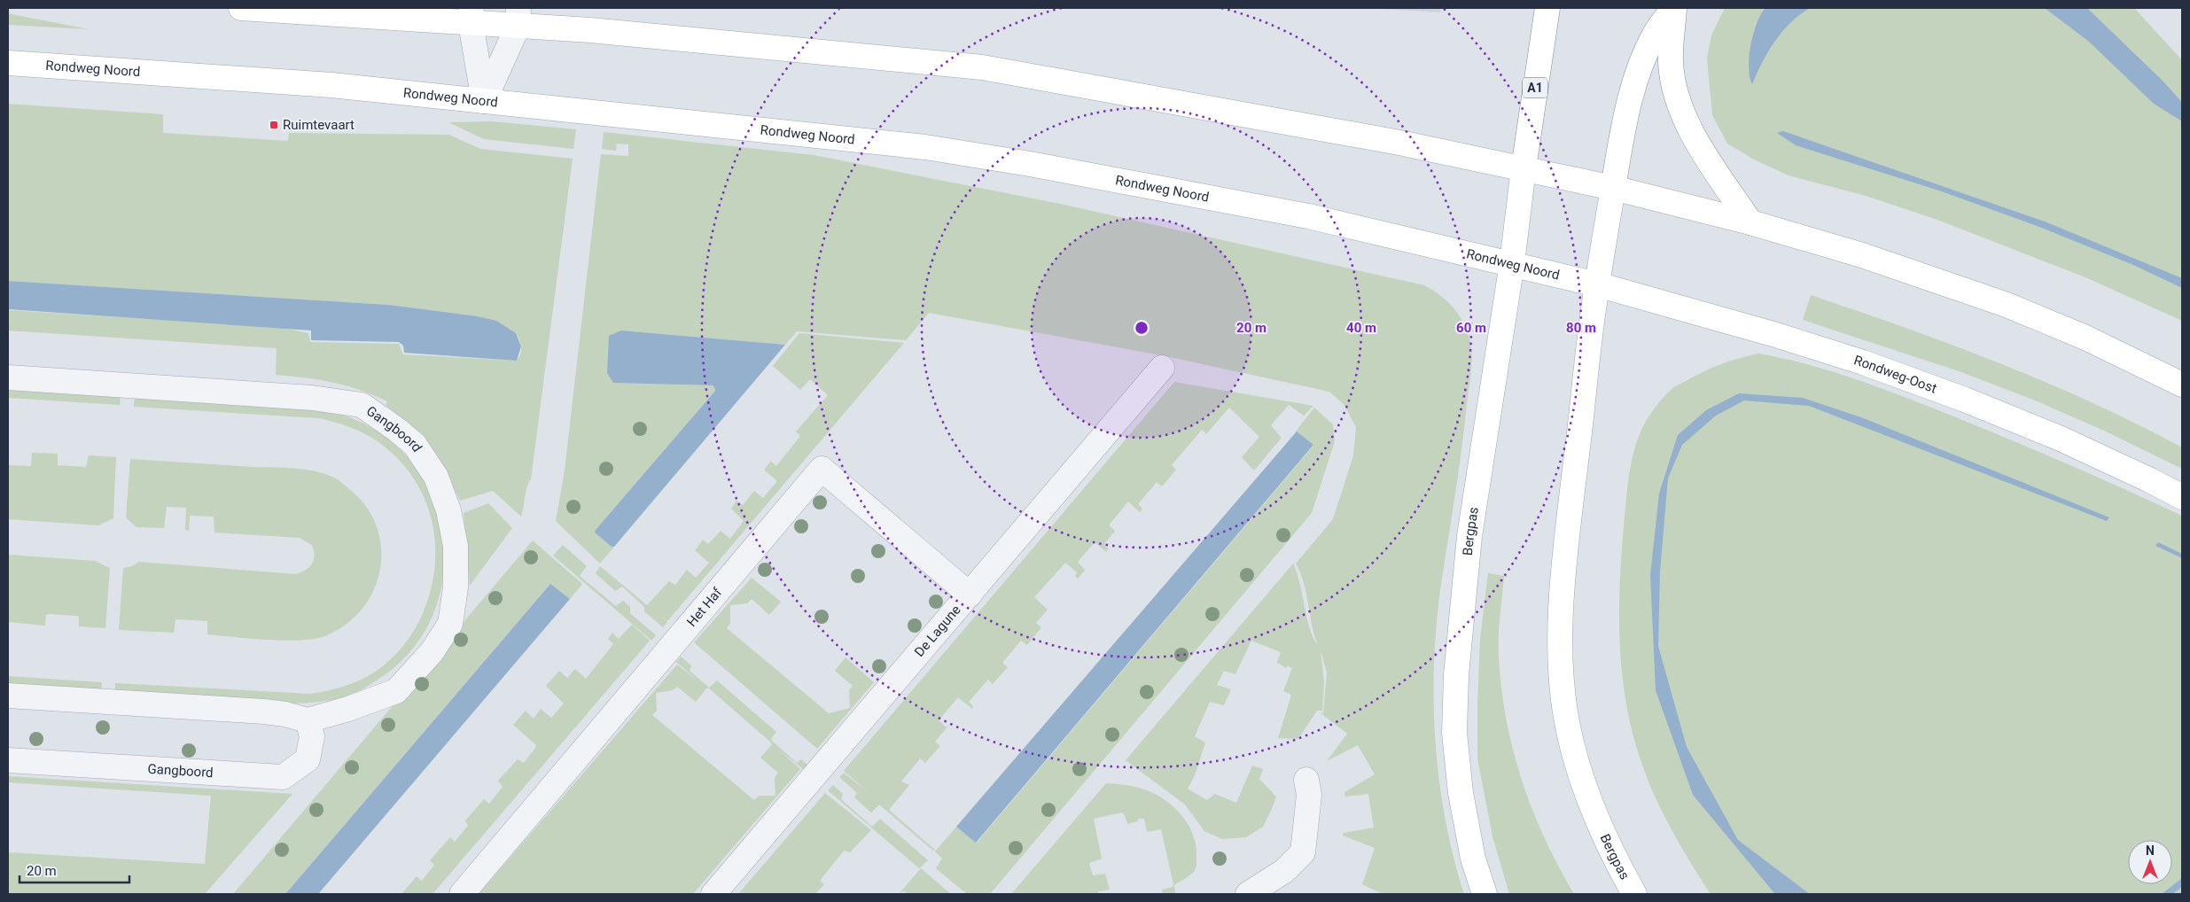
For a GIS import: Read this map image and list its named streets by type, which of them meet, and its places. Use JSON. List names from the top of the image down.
{
  "streets": {
    "main road": [
      "Rondweg Noord",
      "A1",
      "Rondweg-Oost",
      "Bergpas"
    ],
    "street": ["Gangboord", "Het Haf", "De Lagune"]
  },
  "crossings": [
    ["Rondweg Noord", "Rondweg-Oost"],
    ["Rondweg Noord", "Bergpas"],
    ["A1", "Bergpas"],
    ["Rondweg-Oost", "Bergpas"],
    ["Het Haf", "De Lagune"]
  ],
  "places": {
    "transit": ["Ruimtevaart"]
  },
  "scale_bar": "20 m",
  "north": "top",
  "rings": [
    "20 m",
    "40 m",
    "60 m",
    "80 m"
  ]
}
